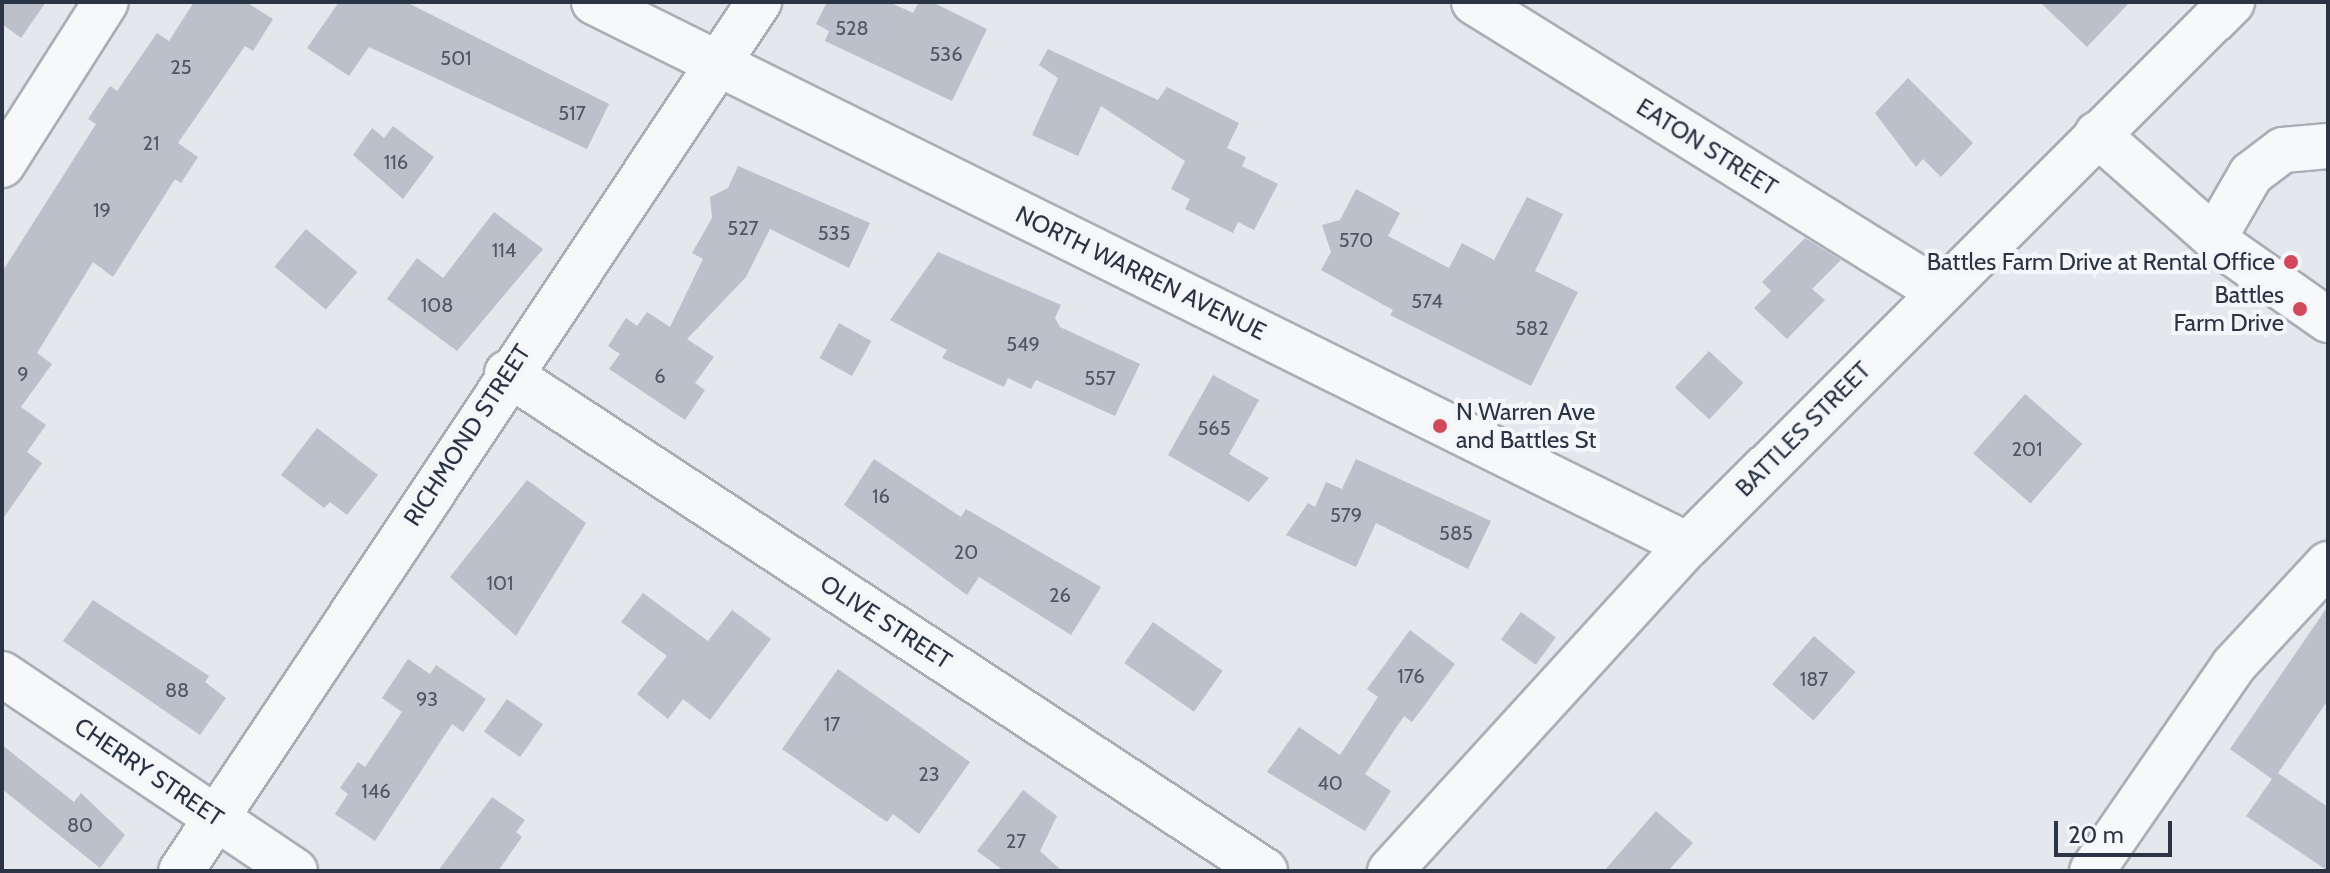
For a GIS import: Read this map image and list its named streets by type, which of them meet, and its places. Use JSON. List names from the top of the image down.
{
  "streets": {
    "street": [
      "EATON STREET",
      "NORTH WARREN AVENUE",
      "BATTLES STREET",
      "RICHMOND STREET",
      "OLIVE STREET",
      "CHERRY STREET"
    ]
  },
  "crossings": [
    ["EATON STREET", "BATTLES STREET"],
    ["NORTH WARREN AVENUE", "BATTLES STREET"],
    ["NORTH WARREN AVENUE", "RICHMOND STREET"],
    ["RICHMOND STREET", "OLIVE STREET"],
    ["RICHMOND STREET", "CHERRY STREET"]
  ],
  "places": ["Battles Farm Drive at Rental Office", "Battles Farm Drive", "N Warren Ave and Battles St"],
  "house_numbers": [
    "528",
    "536",
    "501",
    "25",
    "517",
    "21",
    "116",
    "19",
    "527",
    "535",
    "570",
    "114",
    "574",
    "108",
    "582",
    "549",
    "9",
    "6",
    "557",
    "565",
    "201",
    "16",
    "579",
    "585",
    "20",
    "101",
    "26",
    "176",
    "187",
    "88",
    "93",
    "17",
    "23",
    "40",
    "146",
    "80",
    "27"
  ],
  "scale_bar": "20 m"
}
